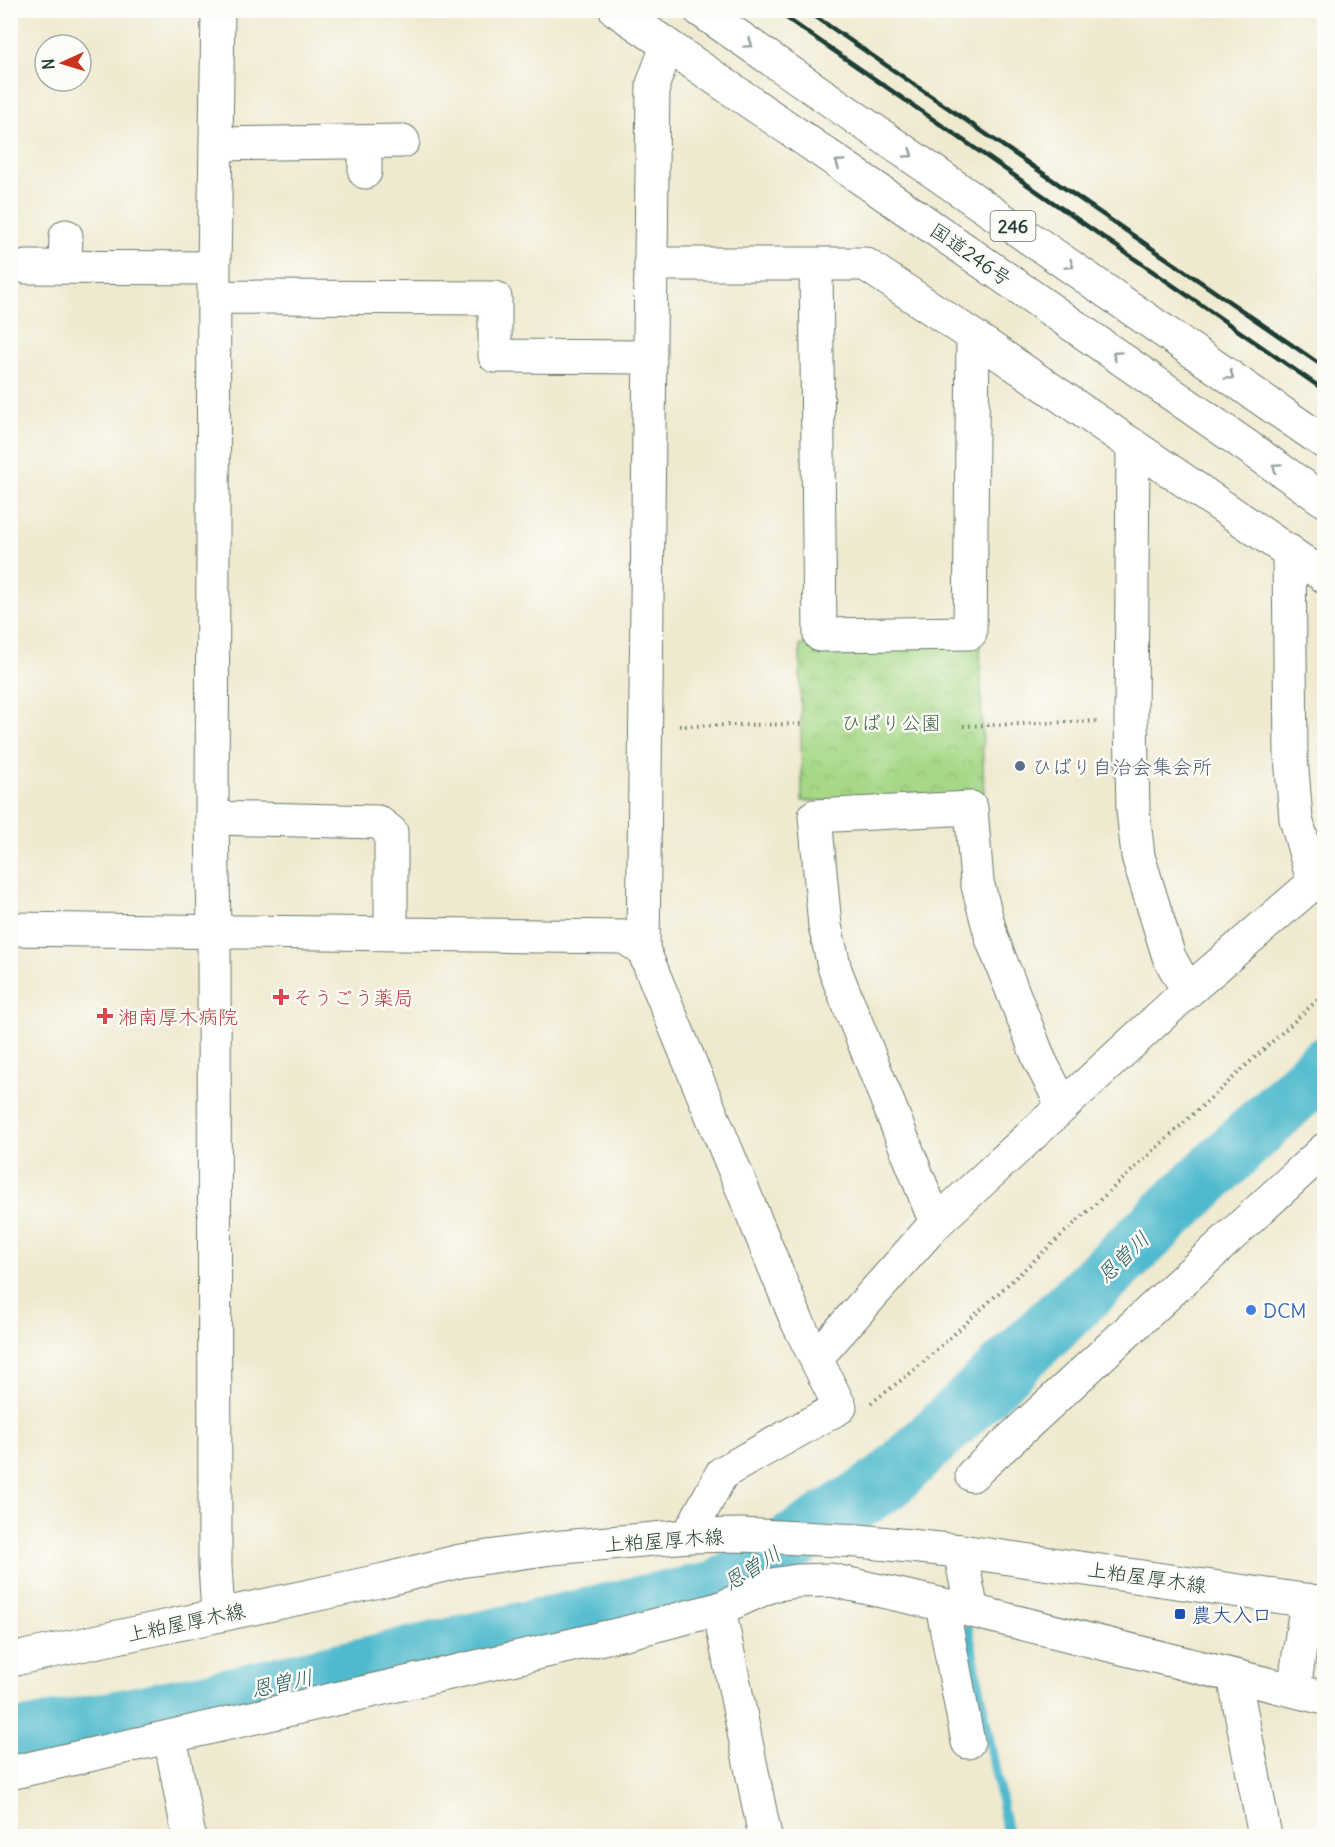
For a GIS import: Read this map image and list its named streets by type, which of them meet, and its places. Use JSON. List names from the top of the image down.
{
  "streets": {
    "main road": ["246", "国道246号", "上粕屋厚木線"]
  },
  "water": ["恩曽川"],
  "parks": ["ひばり公園"],
  "places": {
    "other": ["ひばり自治会集会所", "DCM"],
    "health": ["そうごう薬局", "湘南厚木病院"],
    "transit": ["農大入口"]
  },
  "north": "left"
}
